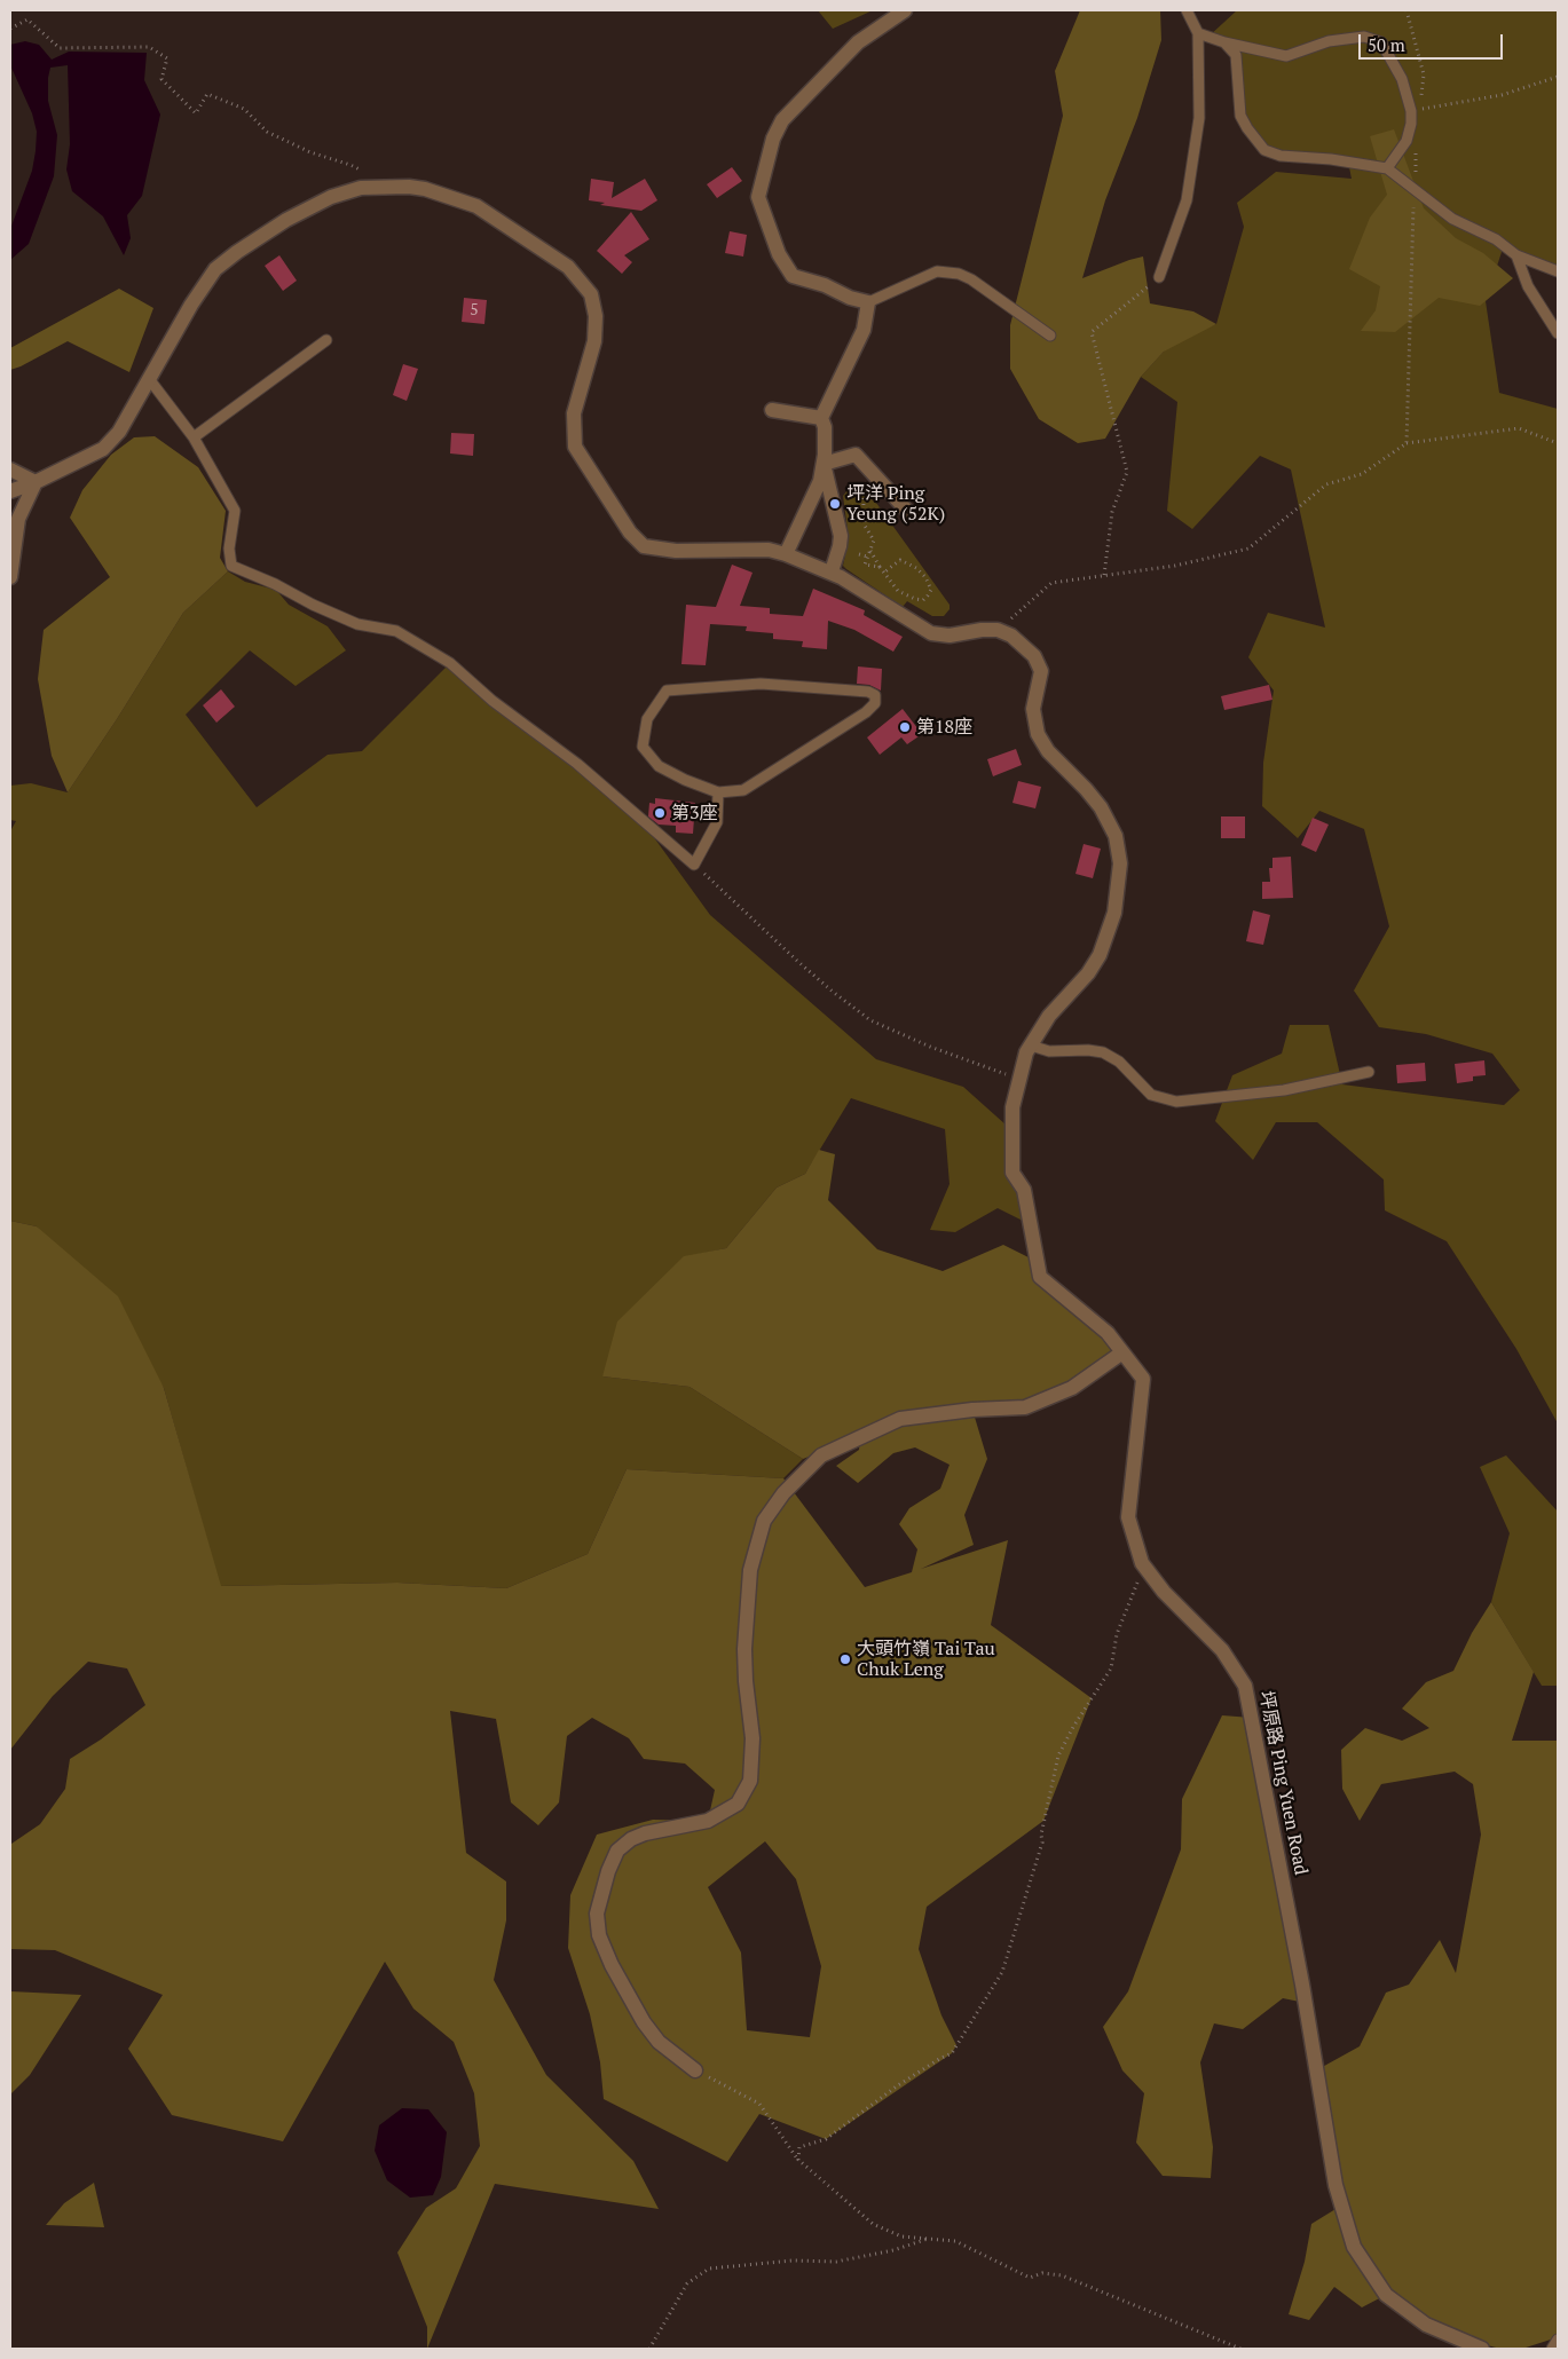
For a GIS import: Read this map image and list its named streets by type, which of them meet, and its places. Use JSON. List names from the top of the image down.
{
  "streets": {
    "street": ["坪原路 Ping Yuen Road"]
  },
  "places": [
    "坪洋 Ping Yeung (52K)",
    "第18座",
    "第3座",
    "大頭竹嶺 Tai Tau Chuk Leng"
  ],
  "house_numbers": ["5"],
  "scale_bar": "50 m"
}
